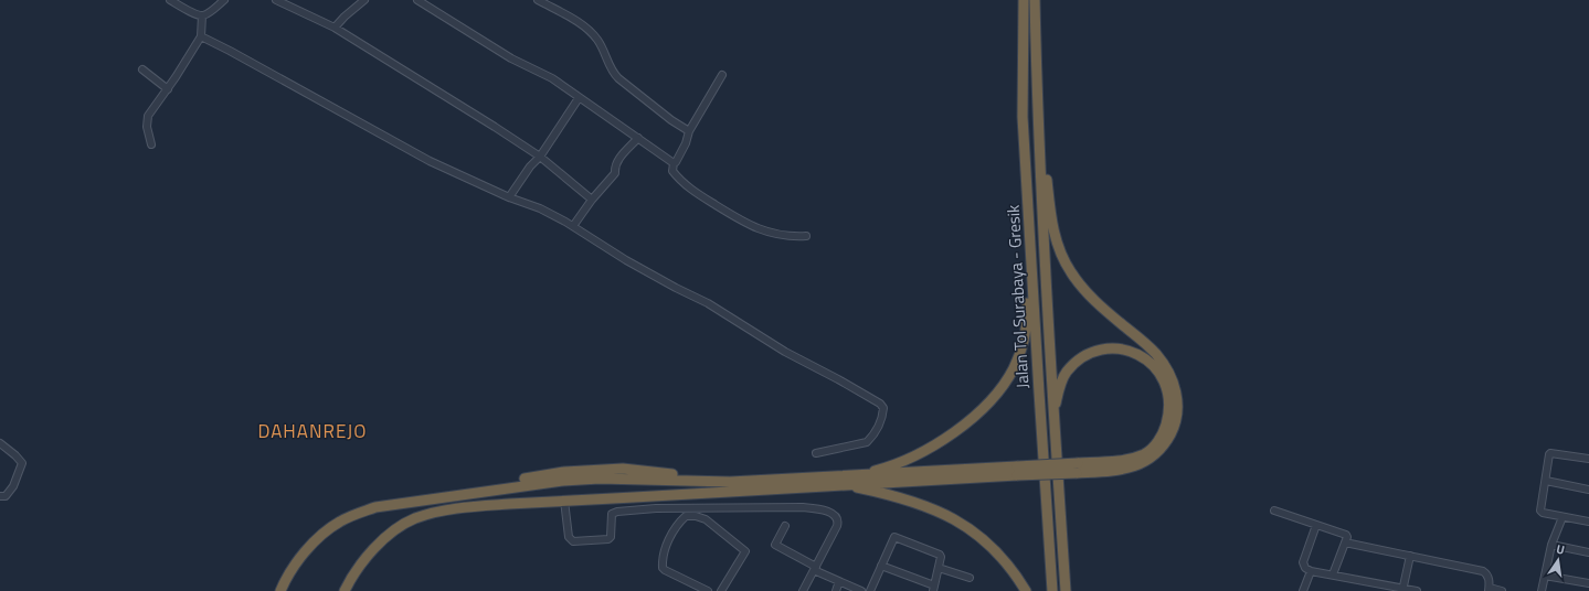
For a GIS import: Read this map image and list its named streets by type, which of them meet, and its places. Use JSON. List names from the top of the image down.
{
  "streets": {
    "highway": ["Jalan Tol Surabaya - Gresik"]
  },
  "districts": ["DAHANREJO"],
  "north": "top"
}
